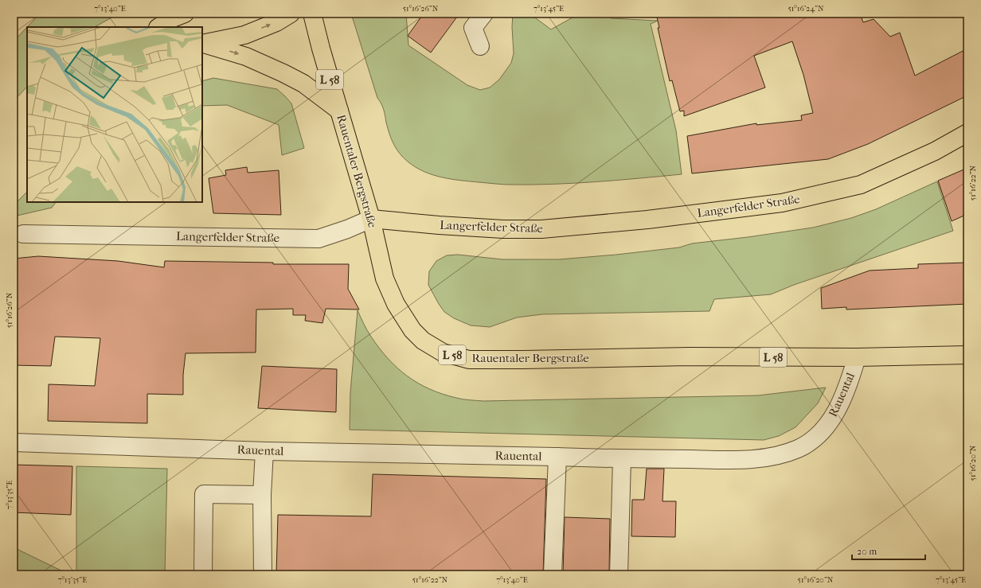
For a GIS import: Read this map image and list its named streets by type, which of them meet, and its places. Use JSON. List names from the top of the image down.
{
  "streets": {
    "main road": [
      "L 58",
      "Rauentaler Bergstraße",
      "Langerfelder Straße",
      "Rauental"
    ]
  },
  "crossings": [
    ["Rauentaler Bergstraße", "Langerfelder Straße"],
    ["Rauentaler Bergstraße", "Rauental"]
  ],
  "scale_bar": "20 m",
  "coordinates": [
    "7°13'40\"E",
    "51°16'26\"N",
    "7°13'45\"E",
    "51°16'24\"N",
    "51°16'22\"N",
    "51°16'20\"N",
    "7°13'35\"E"
  ]
}
